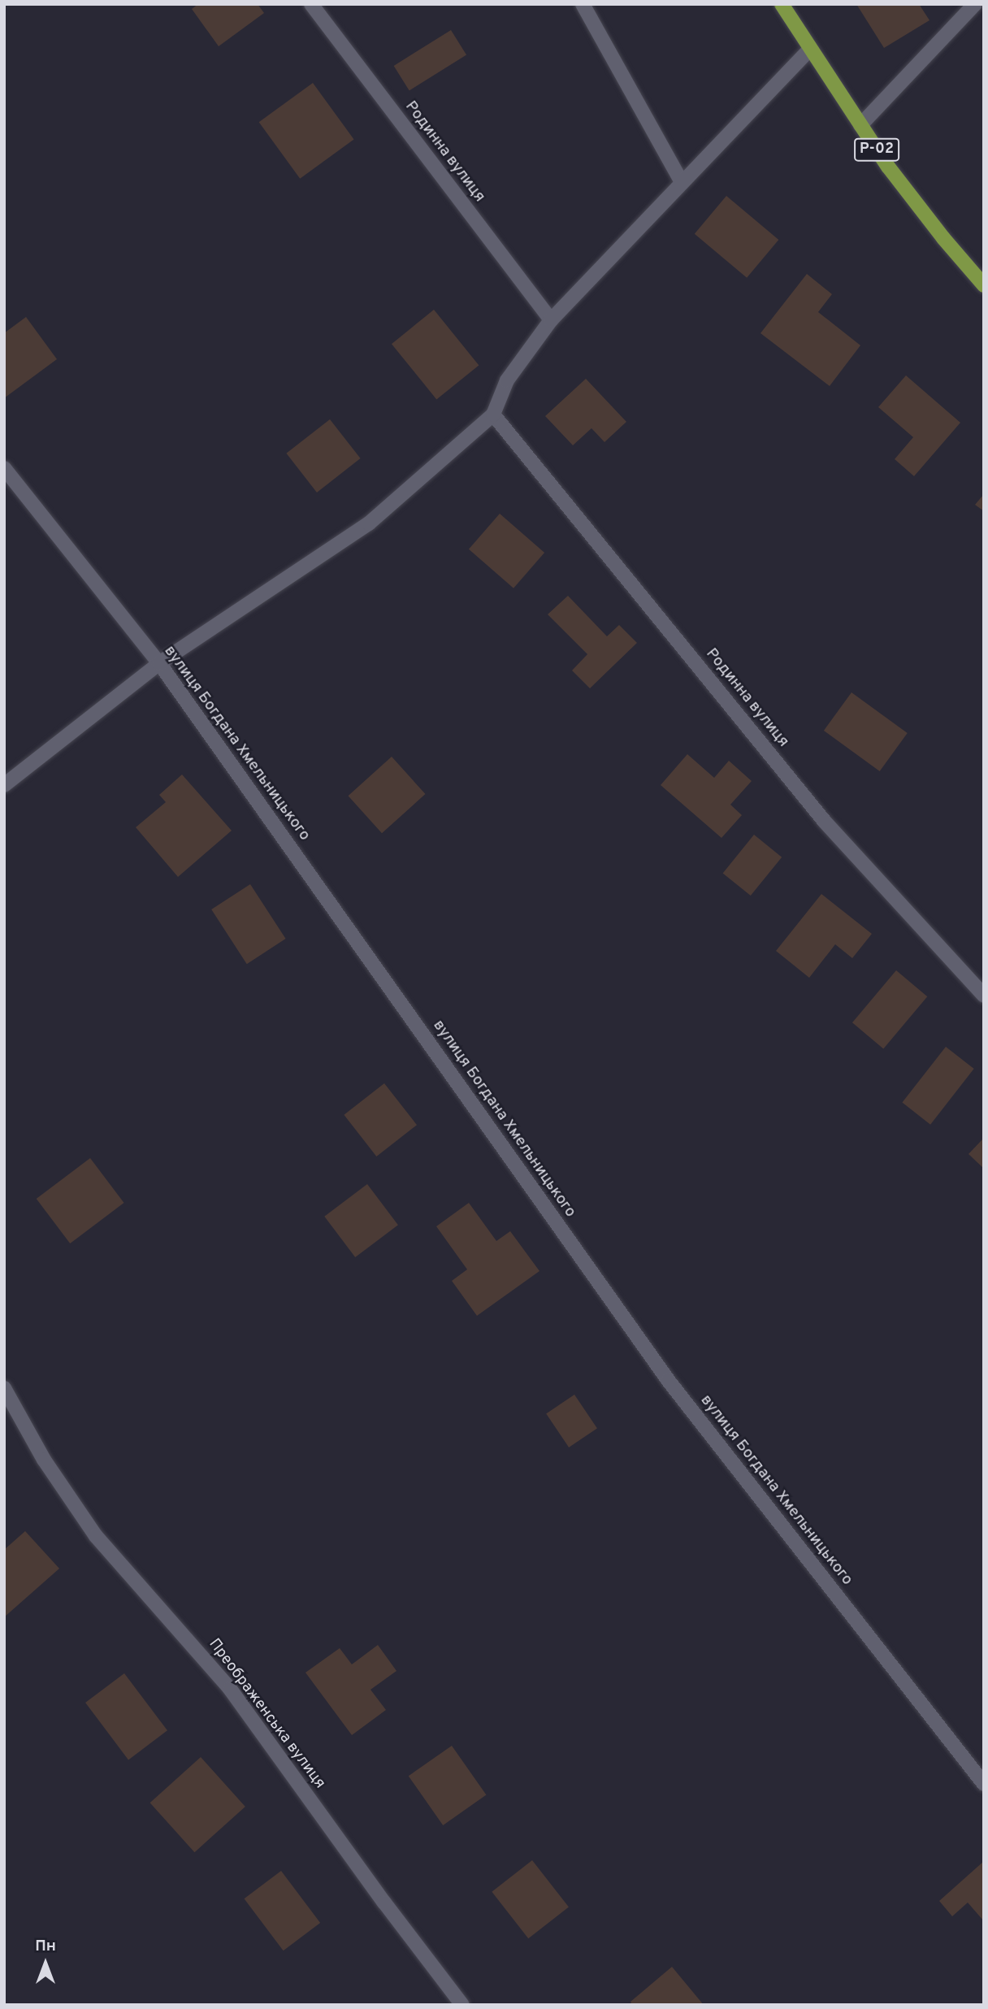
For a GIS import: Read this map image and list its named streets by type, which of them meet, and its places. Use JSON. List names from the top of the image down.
{
  "streets": {
    "main road": ["Р-02"],
    "street": ["Родинна вулиця", "вулиця Богдана Хмельницького", "Преображенська вулиця"]
  },
  "north": "top"
}
